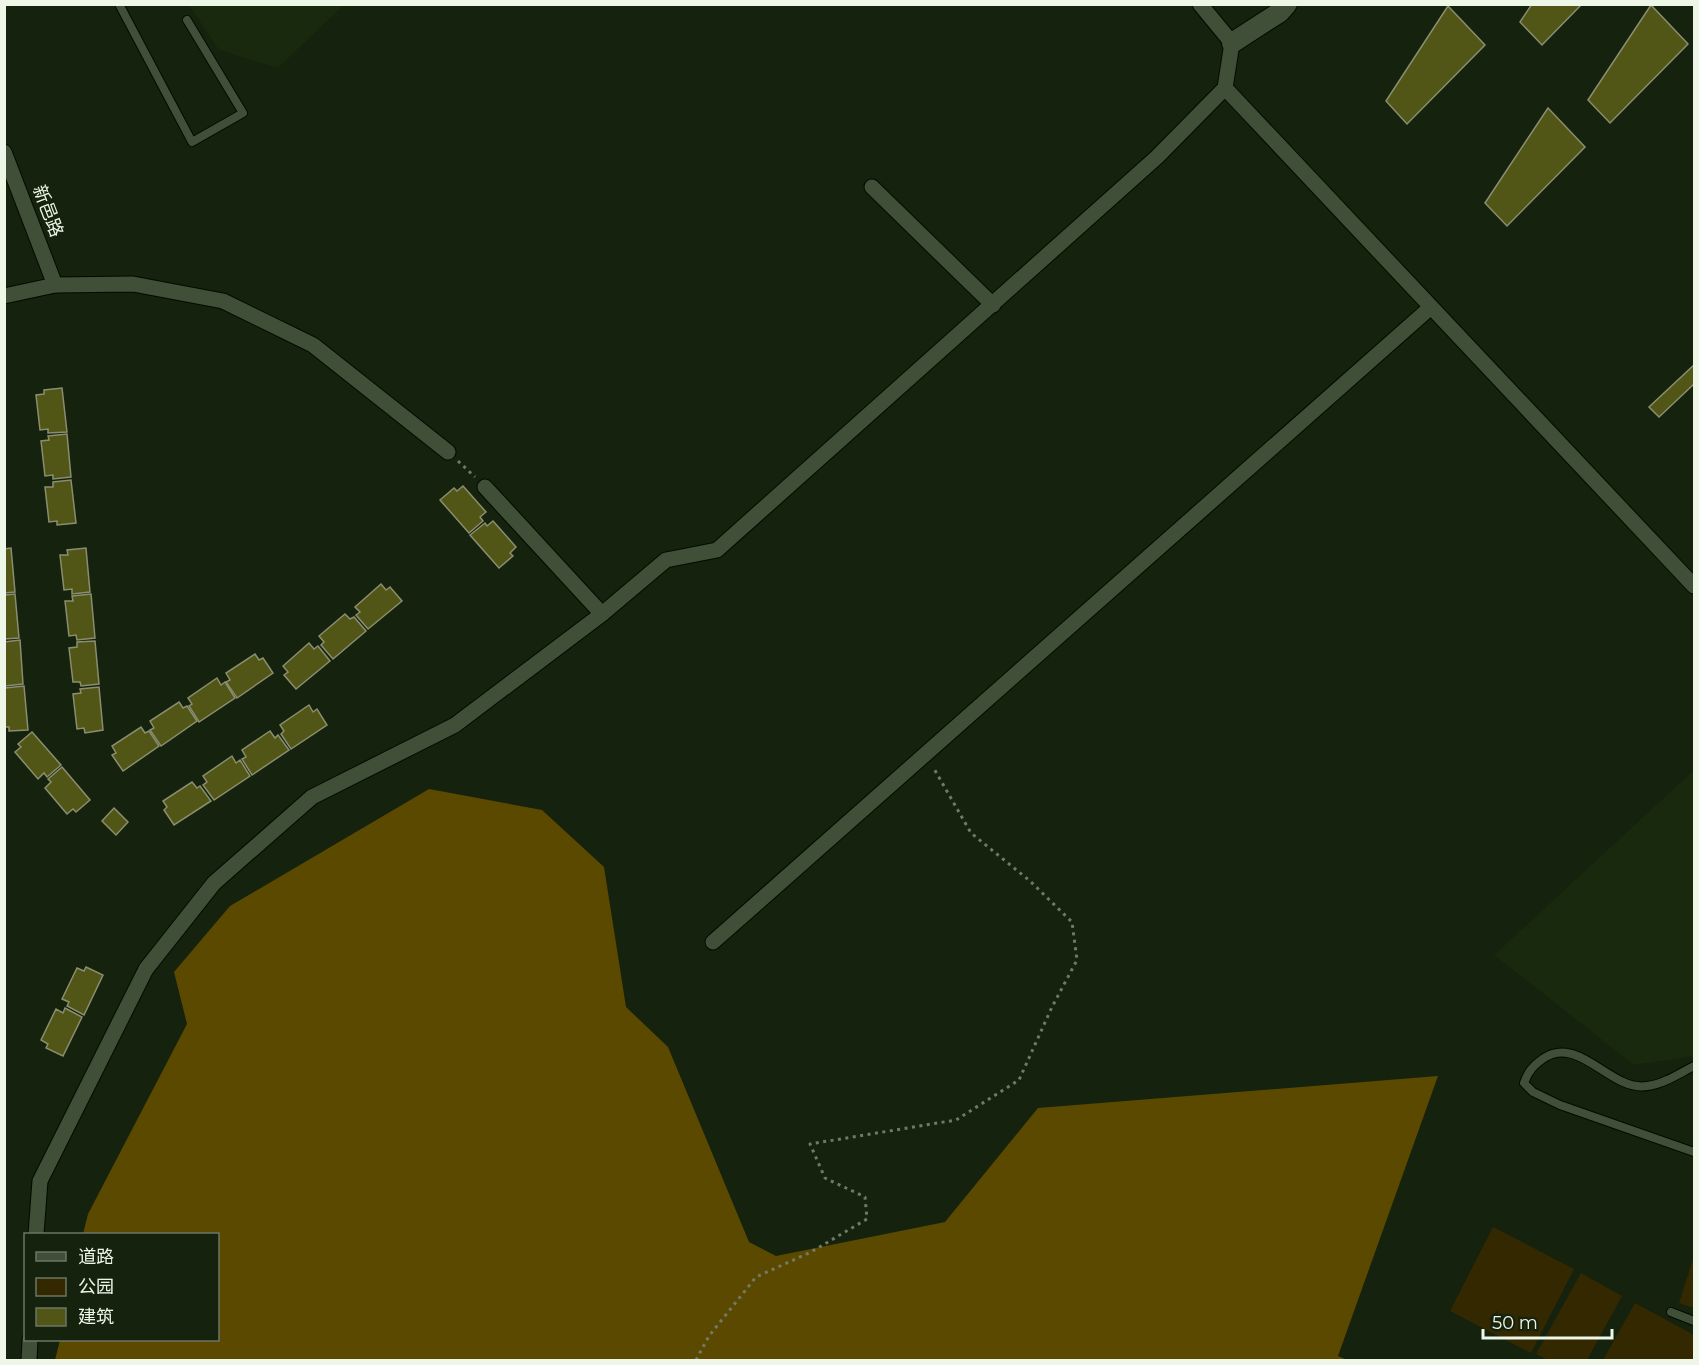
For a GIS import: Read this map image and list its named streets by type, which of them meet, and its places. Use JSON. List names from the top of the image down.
{
  "streets": {
    "street": ["新邑路"]
  },
  "legend": ["道路", "公园", "建筑"],
  "scale_bar": "50 m"
}
